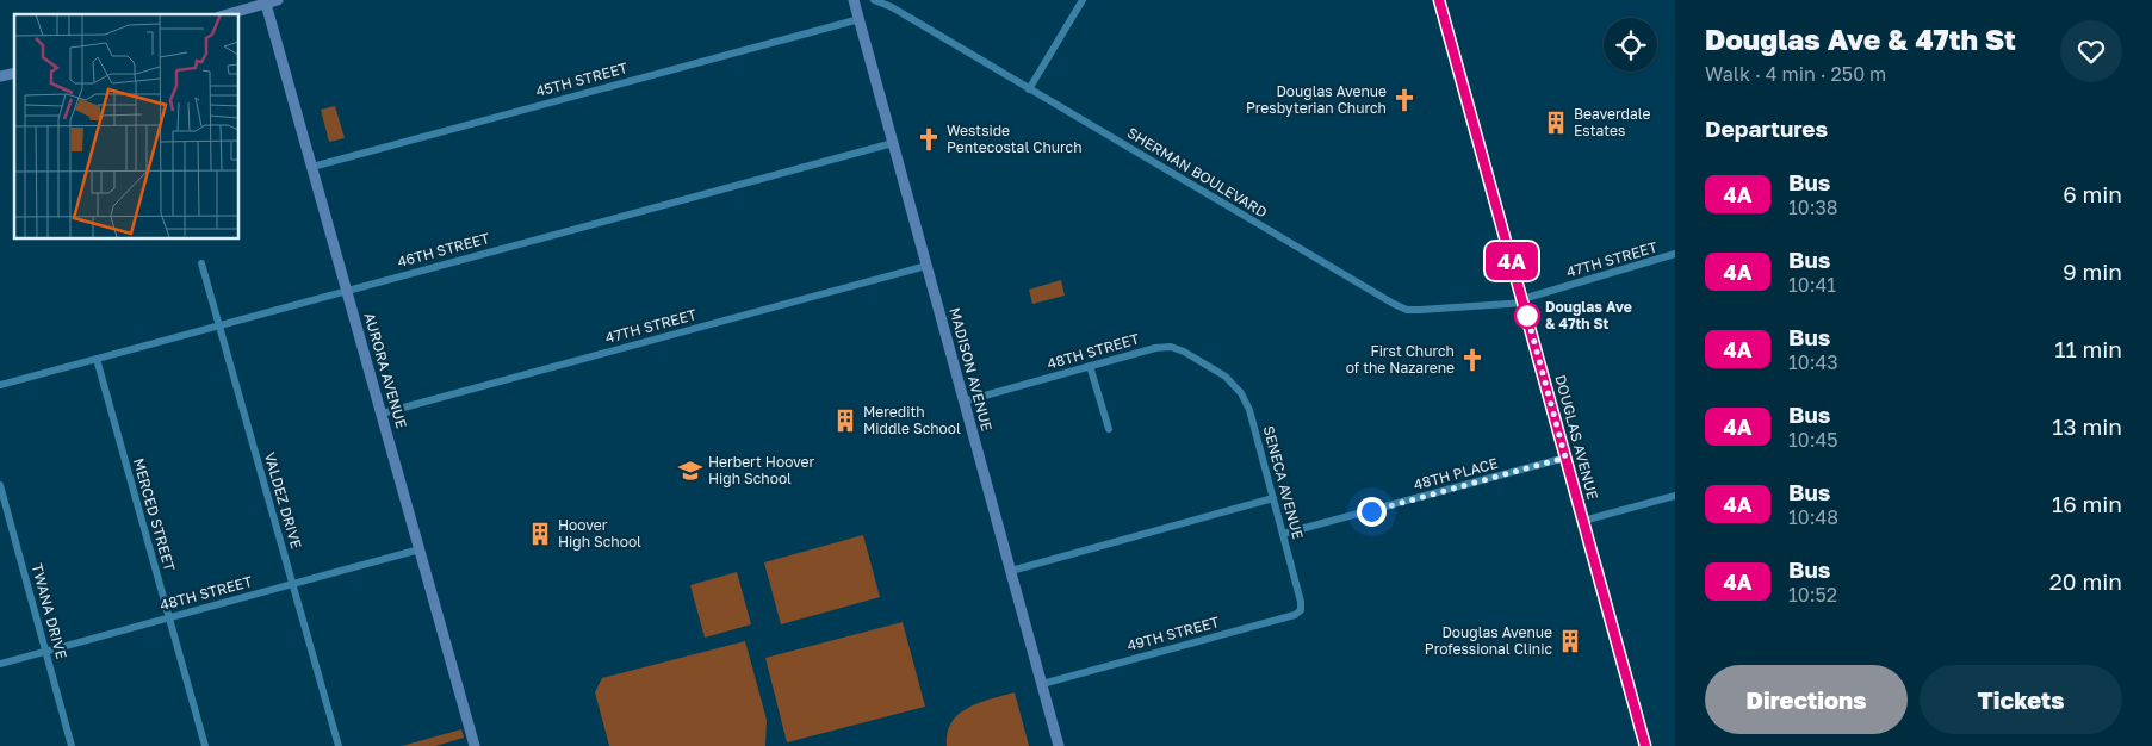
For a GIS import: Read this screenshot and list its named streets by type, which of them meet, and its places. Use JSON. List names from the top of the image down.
{
  "streets": {
    "main road": ["DOUGLAS AVENUE"],
    "street": [
      "45TH STREET",
      "SHERMAN BOULEVARD",
      "46TH STREET",
      "47TH STREET",
      "48TH STREET",
      "MADISON AVENUE",
      "AURORA AVENUE",
      "48TH PLACE",
      "SENECA AVENUE",
      "VALDEZ DRIVE",
      "MERCED STREET",
      "TWANA DRIVE",
      "49TH STREET"
    ]
  },
  "crossings": [
    ["45TH STREET", "MADISON AVENUE"],
    ["45TH STREET", "AURORA AVENUE"],
    ["SHERMAN BOULEVARD", "47TH STREET"],
    ["SHERMAN BOULEVARD", "DOUGLAS AVENUE"],
    ["46TH STREET", "MADISON AVENUE"],
    ["46TH STREET", "AURORA AVENUE"],
    ["46TH STREET", "VALDEZ DRIVE"],
    ["46TH STREET", "MERCED STREET"],
    ["47TH STREET", "MADISON AVENUE"],
    ["47TH STREET", "AURORA AVENUE"],
    ["47TH STREET", "DOUGLAS AVENUE"],
    ["48TH STREET", "MADISON AVENUE"],
    ["48TH STREET", "AURORA AVENUE"],
    ["48TH STREET", "SENECA AVENUE"],
    ["48TH STREET", "VALDEZ DRIVE"],
    ["48TH STREET", "MERCED STREET"],
    ["48TH STREET", "TWANA DRIVE"],
    ["MADISON AVENUE", "49TH STREET"],
    ["DOUGLAS AVENUE", "48TH PLACE"],
    ["48TH PLACE", "SENECA AVENUE"],
    ["SENECA AVENUE", "49TH STREET"]
  ],
  "places": {
    "church": ["Douglas Avenue Presbyterian Church", "Westside Pentecostal Church", "First Church of the Nazarene"],
    "building": [
      "Beaverdale Estates",
      "Meredith Middle School",
      "Hoover High School",
      "Douglas Avenue Professional Clinic"
    ],
    "other": ["Douglas Ave & 47th St"],
    "school or university": ["Herbert Hoover High School"]
  },
  "lines": ["bus line 4A"],
  "page": {
    "on_map": "4A",
    "heading": [
      ["Douglas Ave & 47th St", "Walk · 4 min · 250 m"],
      "Departures"
    ],
    "list": [
      {
        "mark": "4A",
        "name": "Bus",
        "note": "10:38",
        "value": "6 min"
      },
      {
        "mark": "4A",
        "name": "Bus",
        "note": "10:41",
        "value": "9 min"
      },
      {
        "mark": "4A",
        "name": "Bus",
        "note": "10:43",
        "value": "11 min"
      },
      {
        "mark": "4A",
        "name": "Bus",
        "note": "10:45",
        "value": "13 min"
      },
      {
        "mark": "4A",
        "name": "Bus",
        "note": "10:48",
        "value": "16 min"
      },
      {
        "mark": "4A",
        "name": "Bus",
        "note": "10:52",
        "value": "20 min"
      }
    ],
    "buttons": ["Directions", "Tickets"]
  }
}
